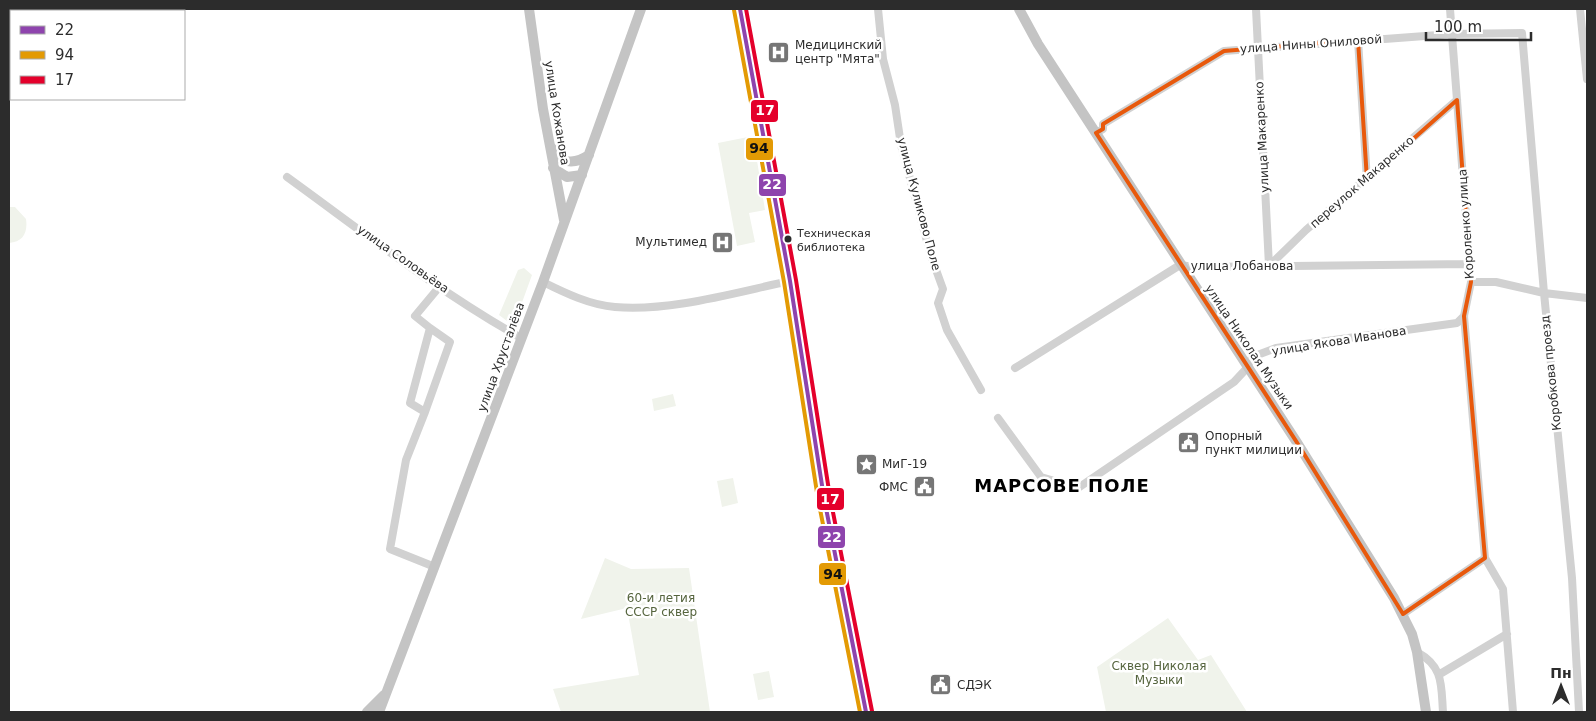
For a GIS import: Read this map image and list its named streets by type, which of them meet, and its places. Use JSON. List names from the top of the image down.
{
  "streets": {
    "main road": ["улица Кожанова", "улица Николая Музыки", "улица Хрусталёва"],
    "street": [
      "улица Нины Ониловой",
      "улица Макаренко",
      "переулок Макаренко",
      "улица Куликово Поле",
      "Короленко улица",
      "улица Соловьёва",
      "улица Лобанова",
      "улица Якова Иванова",
      "Коробкова проезд"
    ]
  },
  "crossings": [
    ["улица Нины Ониловой", "улица Макаренко"],
    ["улица Нины Ониловой", "Короленко улица"],
    ["улица Нины Ониловой", "улица Николая Музыки"],
    ["улица Нины Ониловой", "Коробкова проезд"],
    ["улица Кожанова", "улица Хрусталёва"],
    ["улица Макаренко", "переулок Макаренко"],
    ["улица Макаренко", "улица Лобанова"],
    ["переулок Макаренко", "Короленко улица"],
    ["переулок Макаренко", "улица Лобанова"],
    ["Короленко улица", "улица Лобанова"],
    ["Короленко улица", "улица Якова Иванова"],
    ["улица Соловьёва", "улица Хрусталёва"],
    ["улица Лобанова", "улица Николая Музыки"],
    ["улица Якова Иванова", "улица Николая Музыки"]
  ],
  "districts": ["МАРСОВЕ ПОЛЕ"],
  "parks": ["60-и летия СССР сквер", "Сквер Николая Музыки"],
  "places": {
    "hospital": ["Медицинский центр \"Мята\"", "Мультимед"],
    "other": ["Техническая библиотека"],
    "public building": ["Опорный пункт милиции", "ФМС", "СДЭК"],
    "place": ["МиГ-19"]
  },
  "lines": ["transit line 22", "transit line 17", "transit line 94"],
  "legend": ["22", "94", "17"],
  "scale_bar": "100 m",
  "north": "top"
}
